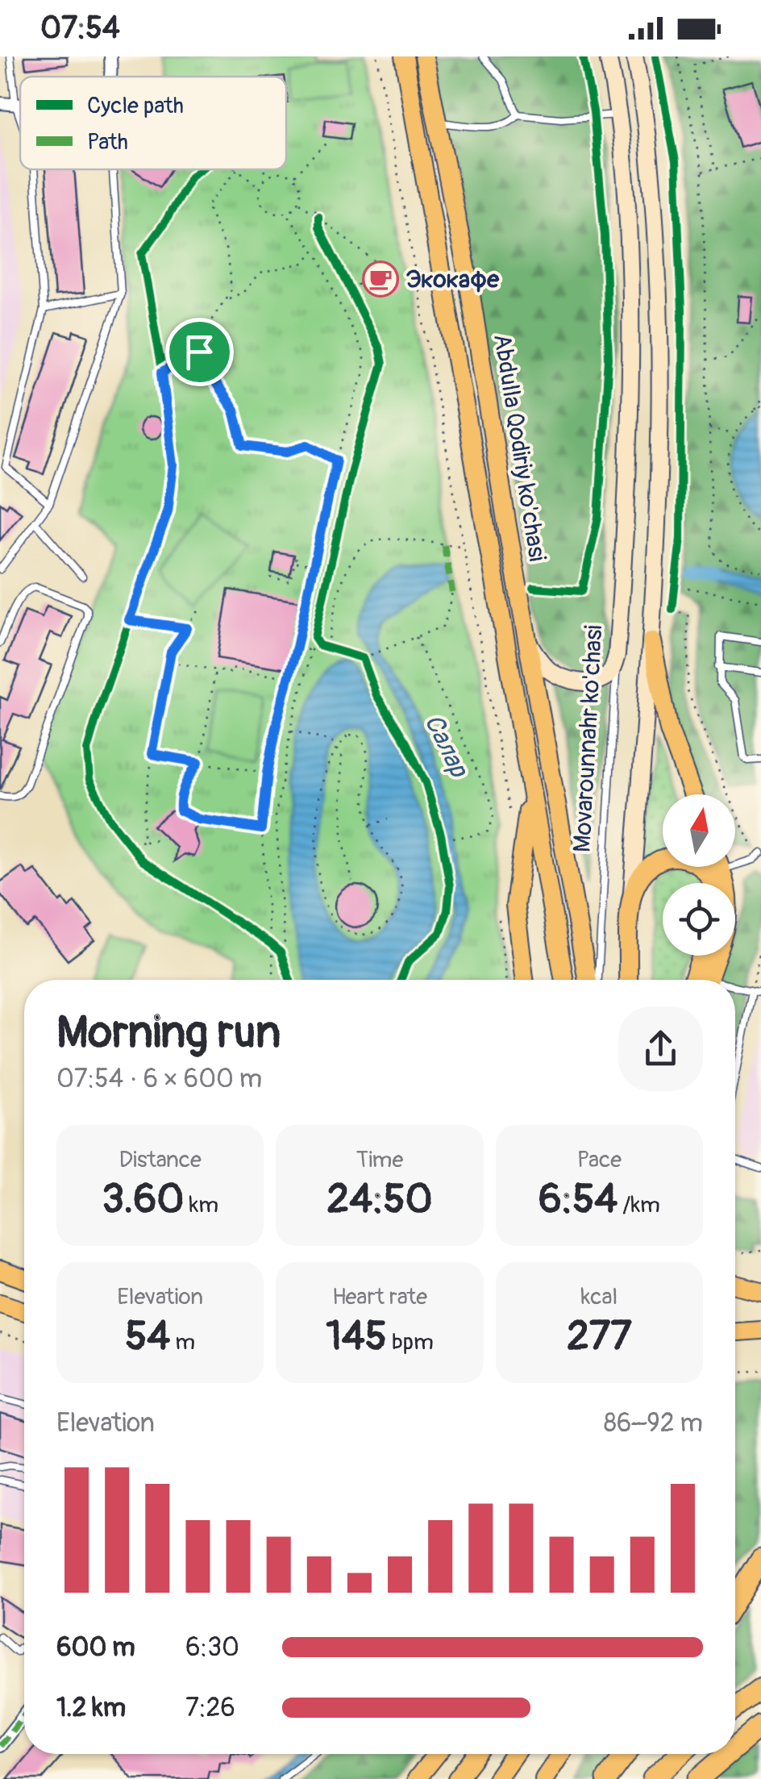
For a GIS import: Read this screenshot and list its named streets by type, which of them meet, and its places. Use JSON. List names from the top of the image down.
{
  "streets": {
    "main road": ["Abdulla Qodiriy ko'chasi"],
    "street": ["Movarounnahr ko'chasi"]
  },
  "water": ["Салар"],
  "places": {
    "cafe": ["Экокафе"]
  },
  "legend": ["Cycle path", "Path"],
  "north": "top",
  "page": {
    "status": "07:54",
    "heading": ["Morning run", "07:54 · 6 × 600 m"],
    "stats": [
      ["Distance", "3.60 km"],
      ["Time", "24:50"],
      ["Pace", "6:54 /km"],
      ["Elevation", "54 m"],
      ["Heart rate", "145 bpm"],
      ["kcal", "277"]
    ],
    "chart": ["Elevation", "86–92 m"],
    "list": [
      {
        "name": "600 m",
        "note": "6:30"
      },
      {
        "name": "1.2 km",
        "note": "7:26"
      }
    ]
  }
}
